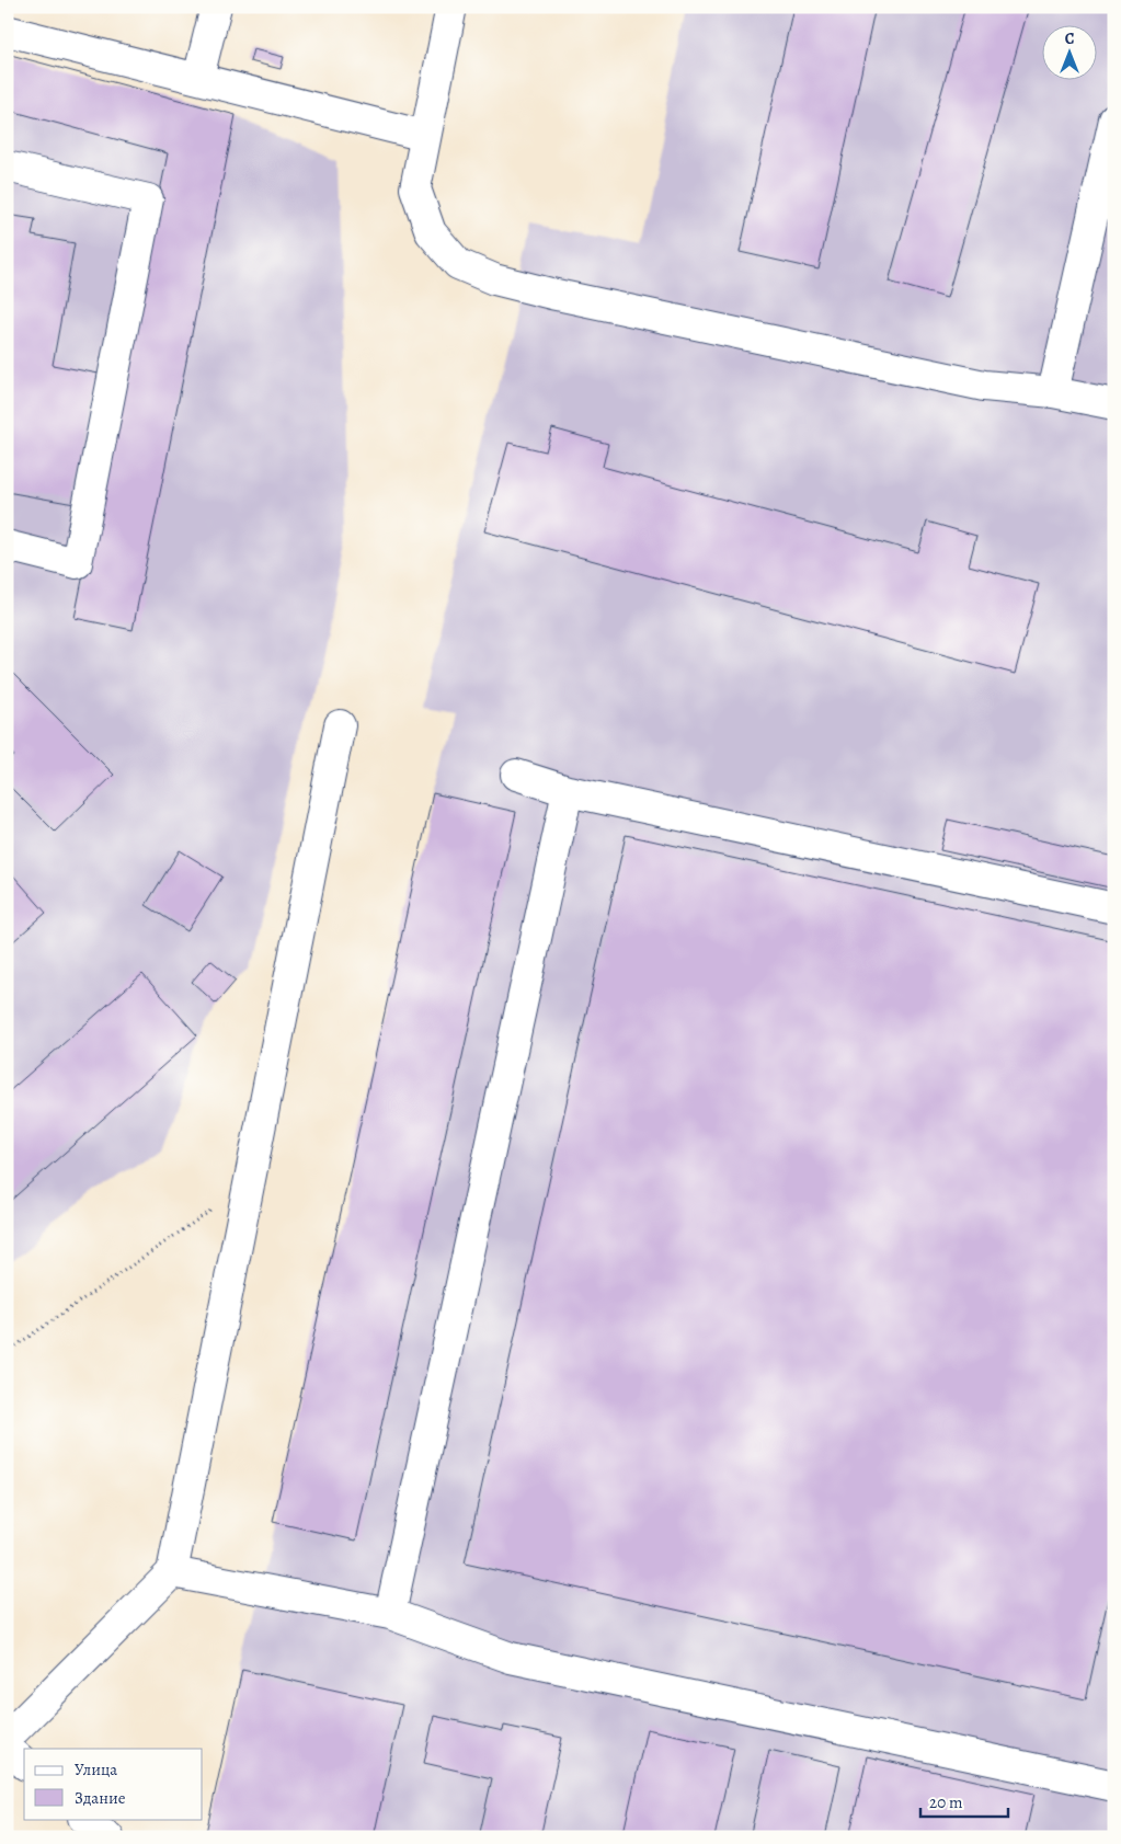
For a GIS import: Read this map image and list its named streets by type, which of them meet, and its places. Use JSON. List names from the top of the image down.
{
  "legend": ["Улица", "Здание"],
  "scale_bar": "20 m",
  "north": "top"
}
